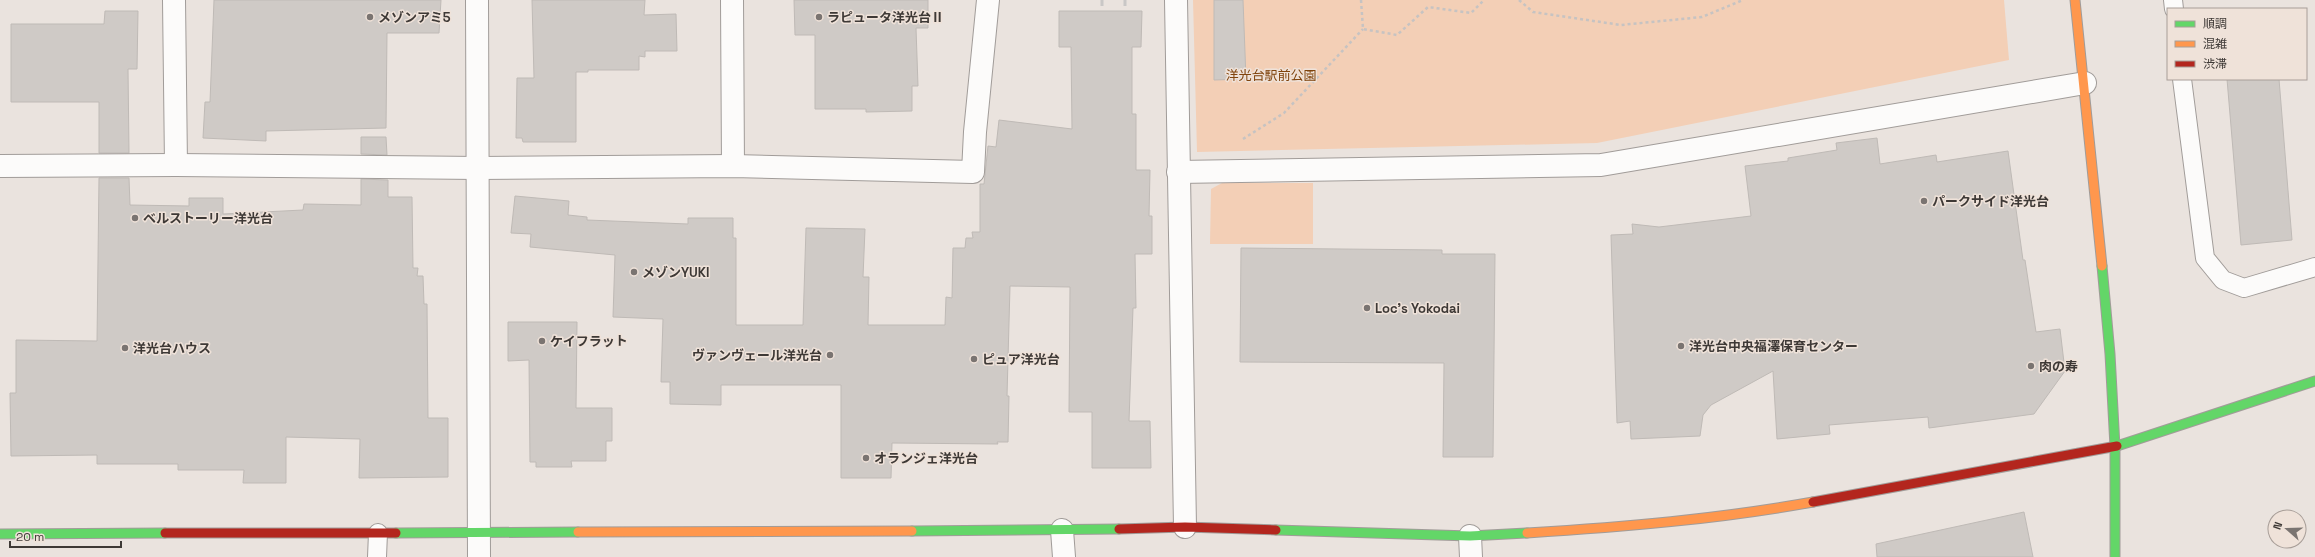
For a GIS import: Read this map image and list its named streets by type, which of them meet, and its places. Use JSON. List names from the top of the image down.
{
  "parks": ["洋光台駅前公園"],
  "places": [
    "メゾンアミ5",
    "ラピュータ洋光台Ⅱ",
    "パークサイド洋光台",
    "ベルストーリー洋光台",
    "メゾンYUKI",
    "Loc's Yokodai",
    "ケイフラット",
    "洋光台中央福澤保育センター",
    "洋光台ハウス",
    "ヴァンヴェール洋光台",
    "ピュア洋光台",
    "肉の寿",
    "オランジェ洋光台"
  ],
  "legend": ["順調", "混雑", "渋滞"],
  "scale_bar": "20 m",
  "north": "left"
}
